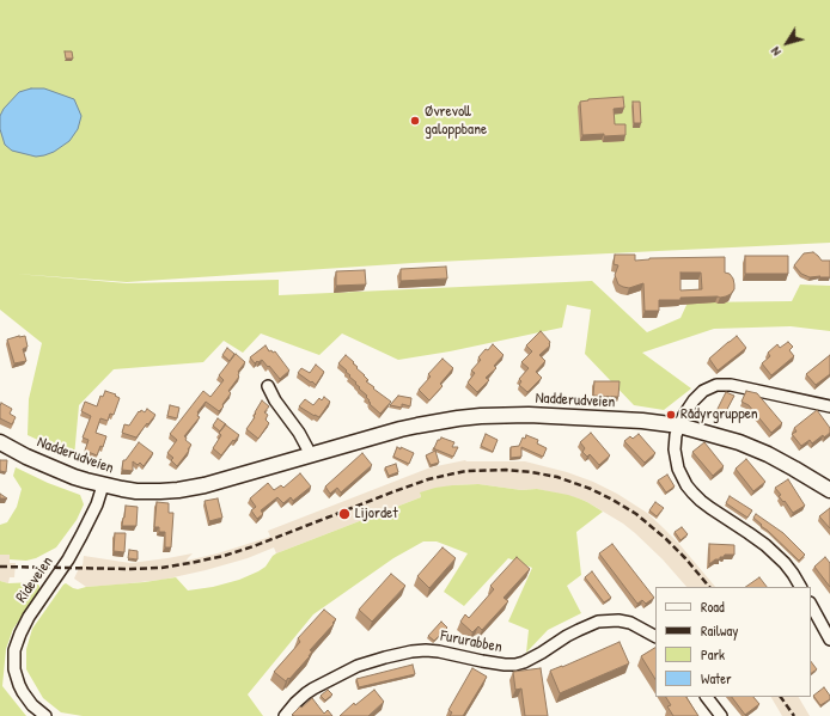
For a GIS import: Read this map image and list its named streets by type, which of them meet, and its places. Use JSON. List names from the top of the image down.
{
  "streets": {
    "main road": ["Nadderudveien"],
    "street": ["Rideveien", "Fururabben"]
  },
  "crossings": [
    ["Nadderudveien", "Rideveien"]
  ],
  "places": ["Øvrevoll galoppbane", "Rådyrgruppen", "Lijordet"],
  "legend": [
    "Road",
    "Railway",
    "Park",
    "Water"
  ],
  "north": "bottom left"
}
